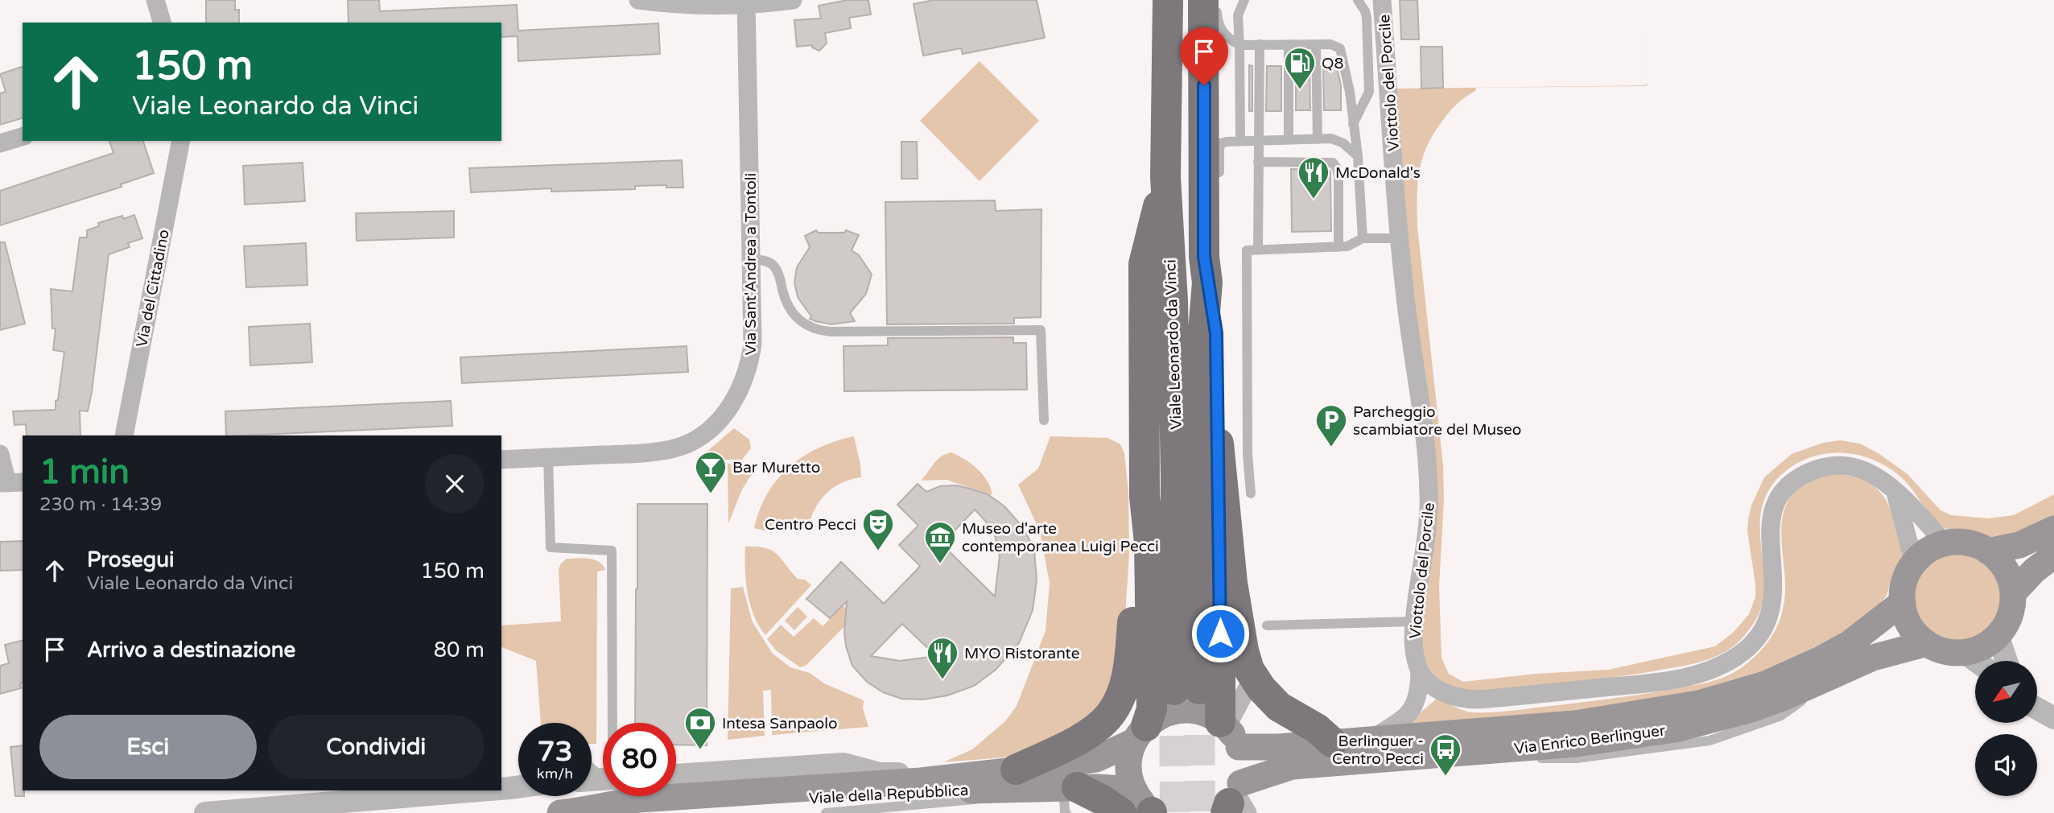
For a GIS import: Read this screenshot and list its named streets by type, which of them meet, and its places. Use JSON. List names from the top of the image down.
{
  "streets": {
    "highway": ["Viale Leonardo da Vinci"],
    "main road": ["Via Enrico Berlinguer", "Viale della Repubblica"],
    "street": ["Viottolo del Porcile", "Via Sant'Andrea a Tontoli", "Via del Cittadino"]
  },
  "crossings": [
    ["Viottolo del Porcile", "Via Enrico Berlinguer"],
    ["Via Enrico Berlinguer", "Viale della Repubblica"]
  ],
  "places": {
    "fuel station": ["Q8"],
    "restaurant": ["McDonald's", "MYO Ristorante"],
    "parking": ["Parcheggio scambiatore del Museo"],
    "bar": ["Bar Muretto"],
    "theatre": ["Centro Pecci"],
    "museum": ["Museo d'arte contemporanea Luigi Pecci"],
    "bank": ["Intesa Sanpaolo"],
    "bus stop": ["Berlinguer - Centro Pecci"]
  },
  "north": "bottom left",
  "page": {
    "turn": ["150 m", "Viale Leonardo da Vinci"],
    "heading": ["1 min", "230 m · 14:39"],
    "list": [
      {
        "name": "Prosegui",
        "note": "Viale Leonardo da Vinci",
        "value": "150 m"
      },
      {
        "name": "Arrivo a destinazione",
        "value": "80 m"
      }
    ],
    "buttons": ["Esci", "Condividi"],
    "speed": "73 km/h",
    "limit": "80"
  }
}
